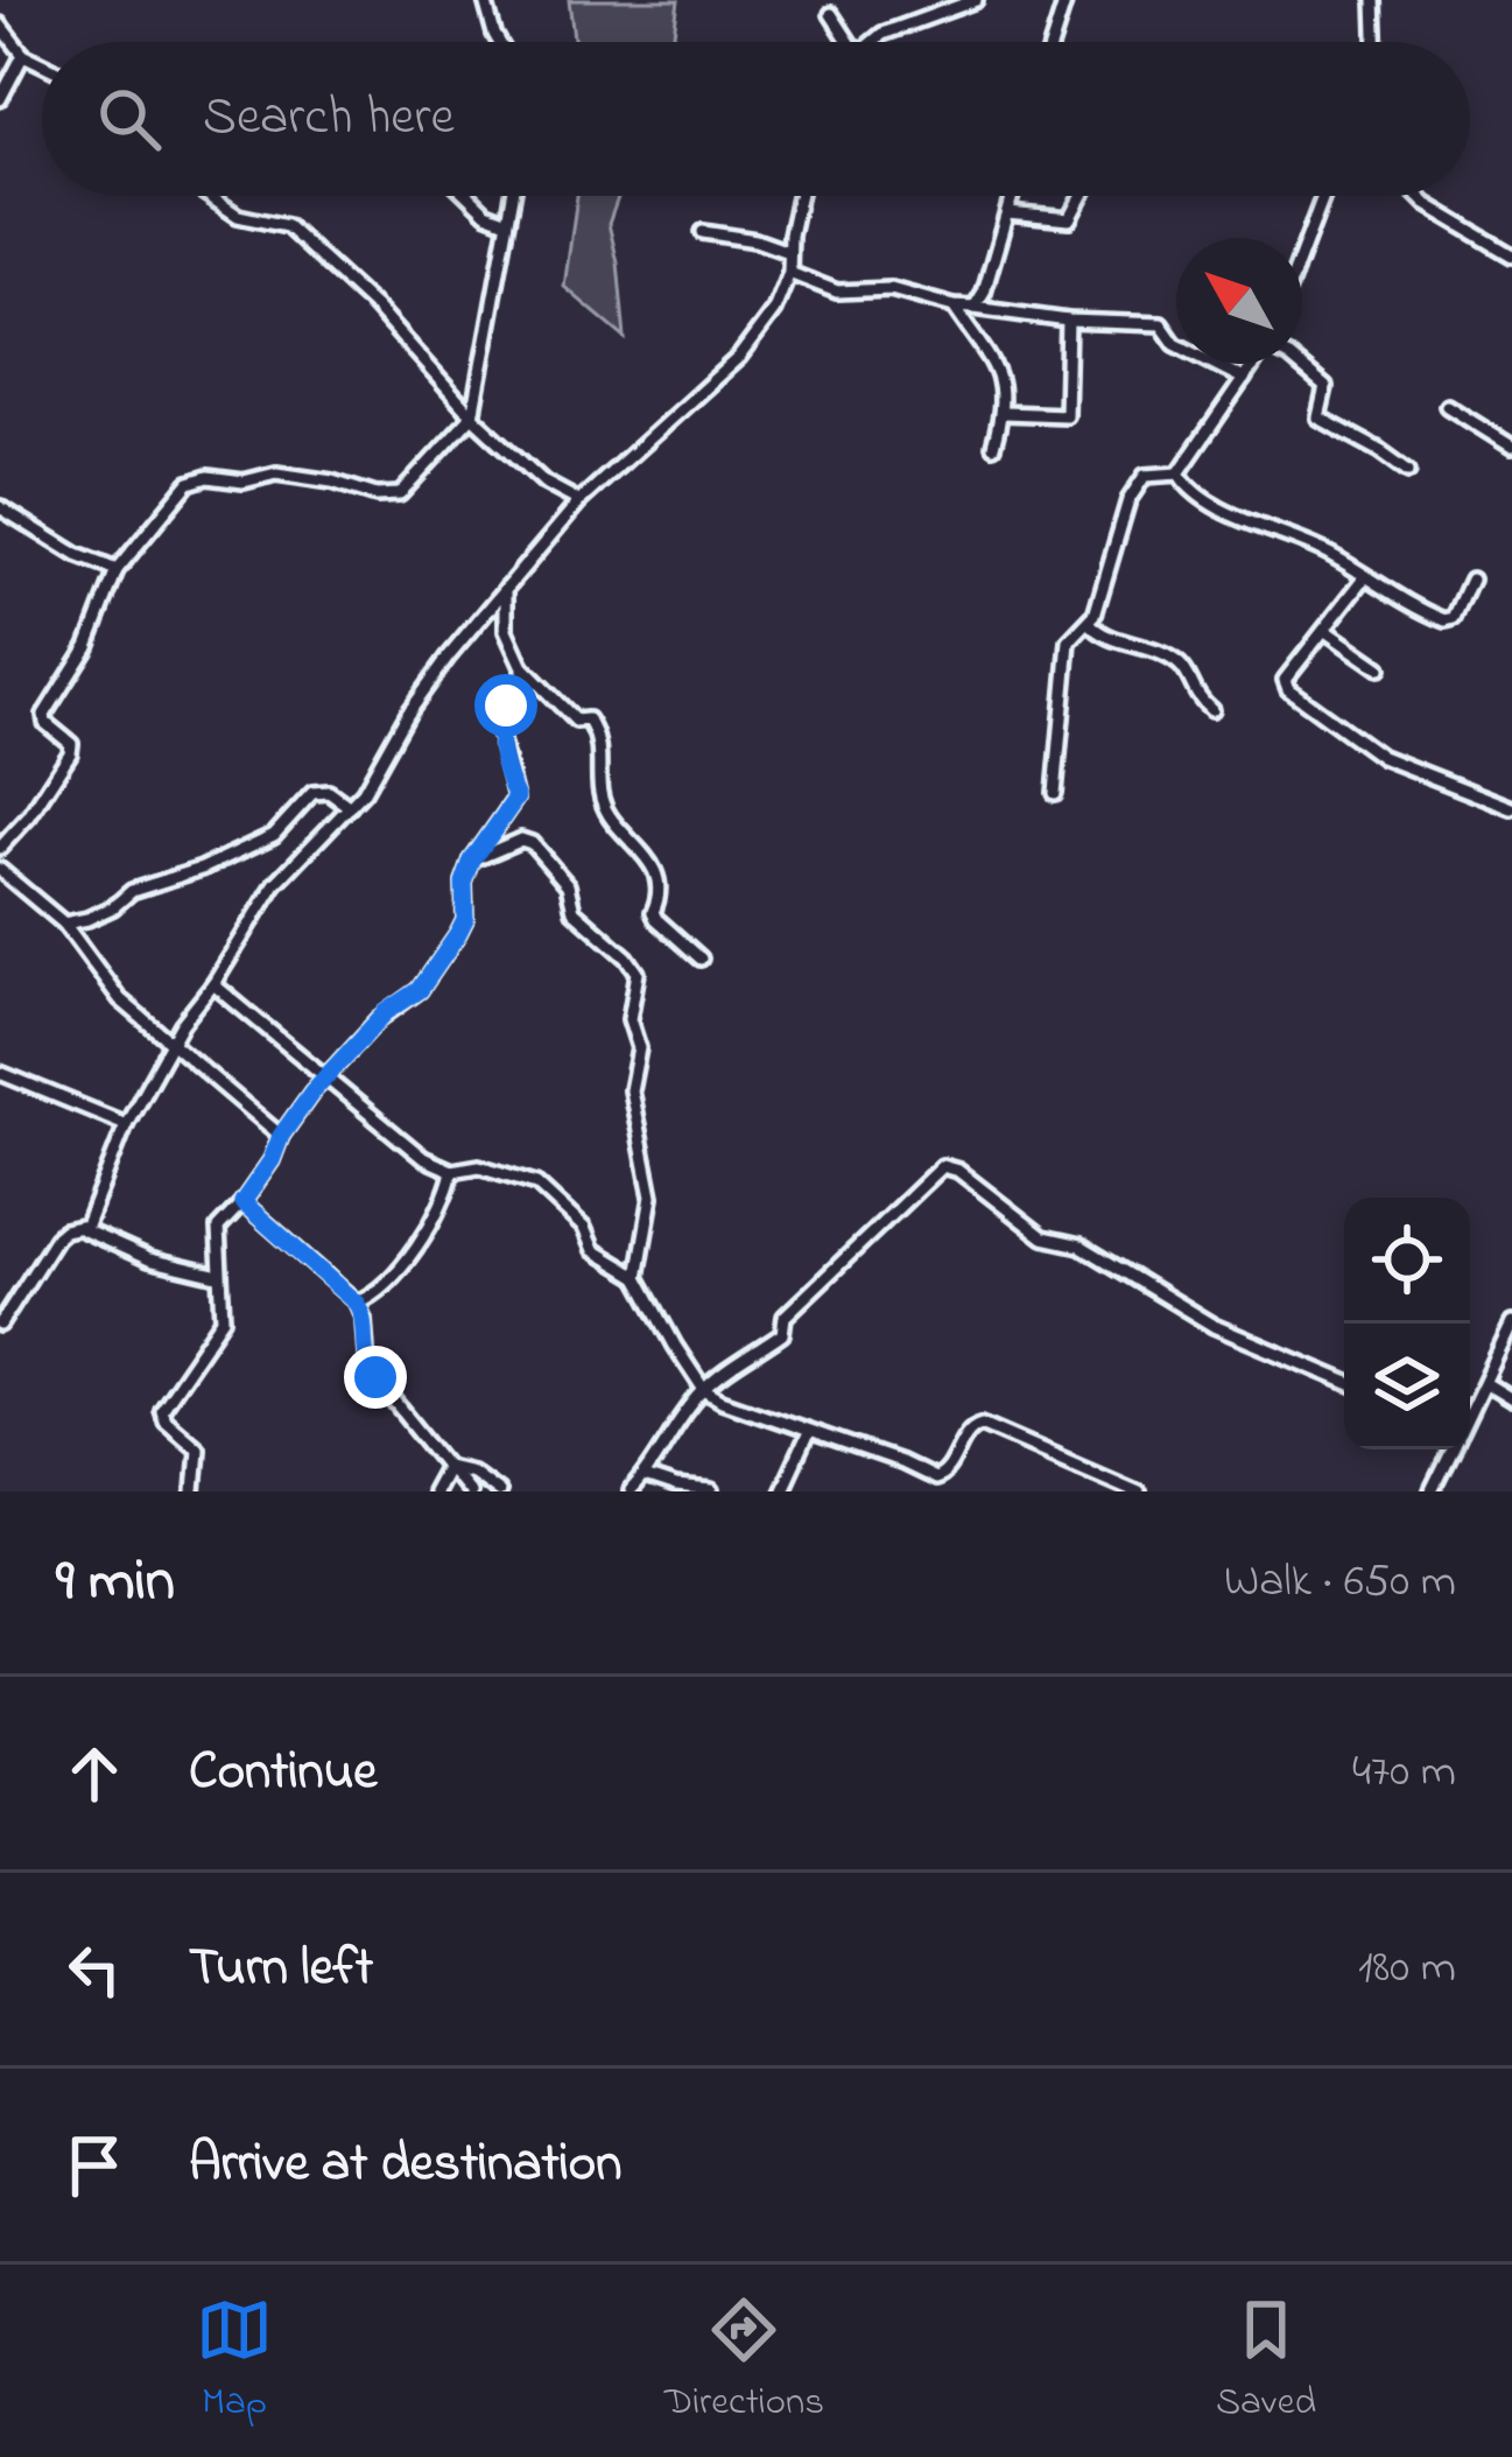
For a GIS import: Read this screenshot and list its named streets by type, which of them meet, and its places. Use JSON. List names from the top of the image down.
{
  "north": "top left",
  "page": {
    "search": "Search here",
    "heading": ["9 min", "Walk · 650 m"],
    "list": [
      ["Continue", "470 m"],
      ["Turn left", "180 m"],
      "Arrive at destination"
    ],
    "nav": ["Map", "Directions", "Saved"]
  }
}
